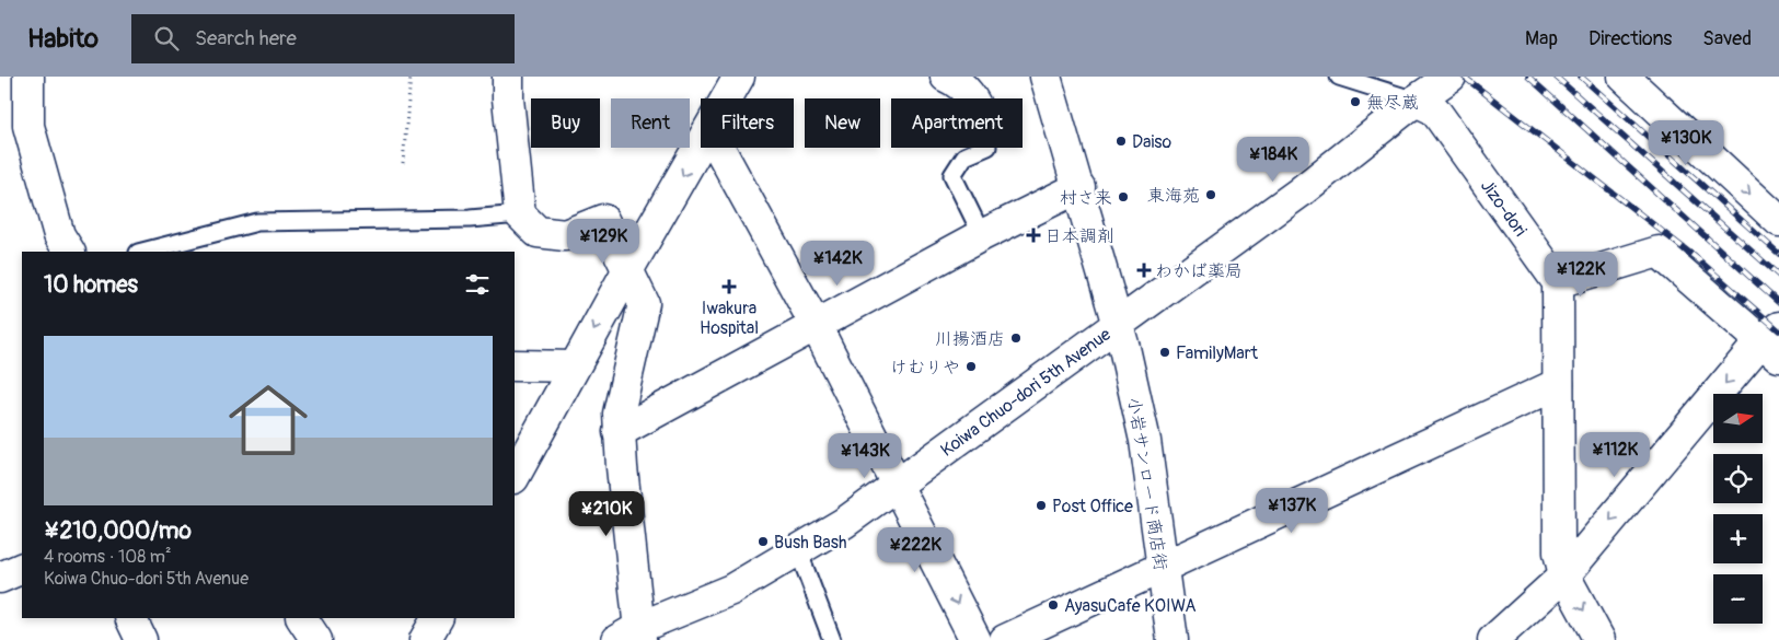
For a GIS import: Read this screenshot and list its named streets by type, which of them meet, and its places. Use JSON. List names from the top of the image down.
{
  "streets": {
    "street": ["Jizo-dori", "Koiwa Chuo-dori 5th Avenue", "小岩サンロード商店街"]
  },
  "crossings": [
    ["Jizo-dori", "Koiwa Chuo-dori 5th Avenue"],
    ["Koiwa Chuo-dori 5th Avenue", "小岩サンロード商店街"]
  ],
  "places": {
    "other": [
      "無尽蔵",
      "Daiso",
      "東海苑",
      "村さ来",
      "川揚酒店",
      "FamilyMart",
      "けむりや",
      "Post Office",
      "Bush Bash",
      "AyasuCafe KOIWA"
    ],
    "health": ["日本調剤", "わかば薬局", "Iwakura Hospital"]
  },
  "north": "right",
  "page": {
    "header": "Habito",
    "search": "Search here",
    "nav": ["Map", "Directions", "Saved"],
    "chip": [
      "Buy",
      "Rent",
      "Filters",
      "New",
      "Apartment"
    ],
    "price": [
      "¥130K",
      "¥184K",
      "¥129K",
      "¥142K",
      "¥122K",
      "¥112K",
      "¥143K",
      "¥137K",
      "¥210K",
      "¥222K"
    ],
    "heading": "10 homes",
    "list": [
      {
        "name": "¥210,000/mo",
        "note": "4 rooms · 108 m² · Koiwa Chuo-dori 5th Avenue"
      }
    ],
    "map_buttons": ["+", "−"]
  }
}
